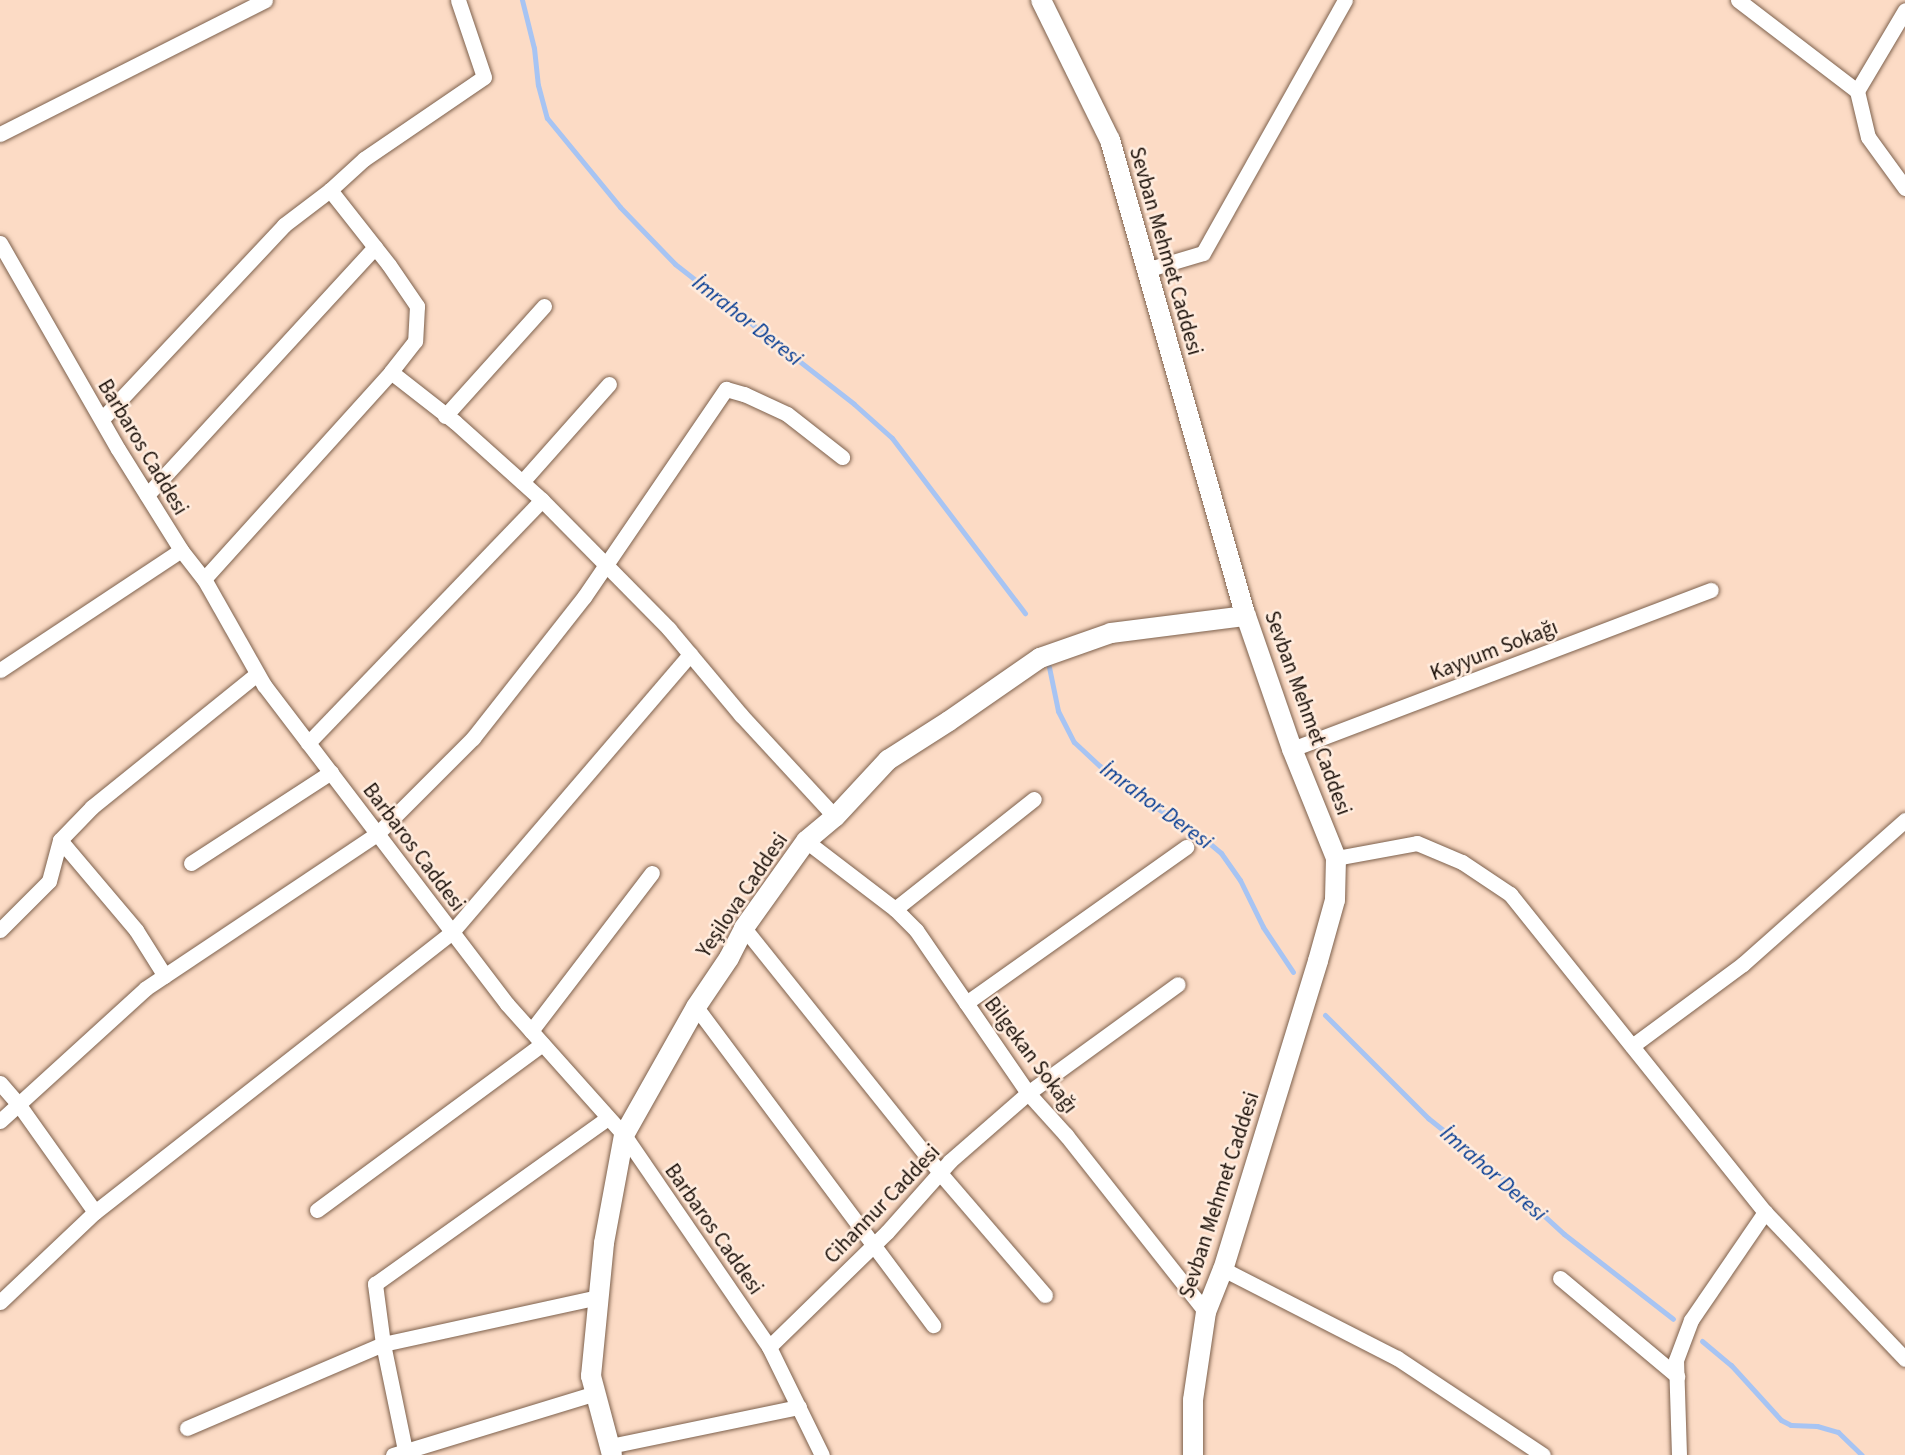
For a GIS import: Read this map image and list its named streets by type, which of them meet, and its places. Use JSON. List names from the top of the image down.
{
  "streets": {
    "main road": ["Sevban Mehmet Caddesi", "Yeşilova Caddesi"],
    "street": [
      "Barbaros Caddesi",
      "Kayyum Sokağı",
      "Bilgekan Sokağı",
      "Cihannur Caddesi"
    ]
  },
  "crossings": [
    ["Sevban Mehmet Caddesi", "Kayyum Sokağı"],
    ["Sevban Mehmet Caddesi", "Yeşilova Caddesi"],
    ["Sevban Mehmet Caddesi", "Bilgekan Sokağı"],
    ["Barbaros Caddesi", "Yeşilova Caddesi"],
    ["Barbaros Caddesi", "Cihannur Caddesi"],
    ["Yeşilova Caddesi", "Bilgekan Sokağı"],
    ["Bilgekan Sokağı", "Cihannur Caddesi"]
  ],
  "water": ["İmrahor Deresi"]
}
